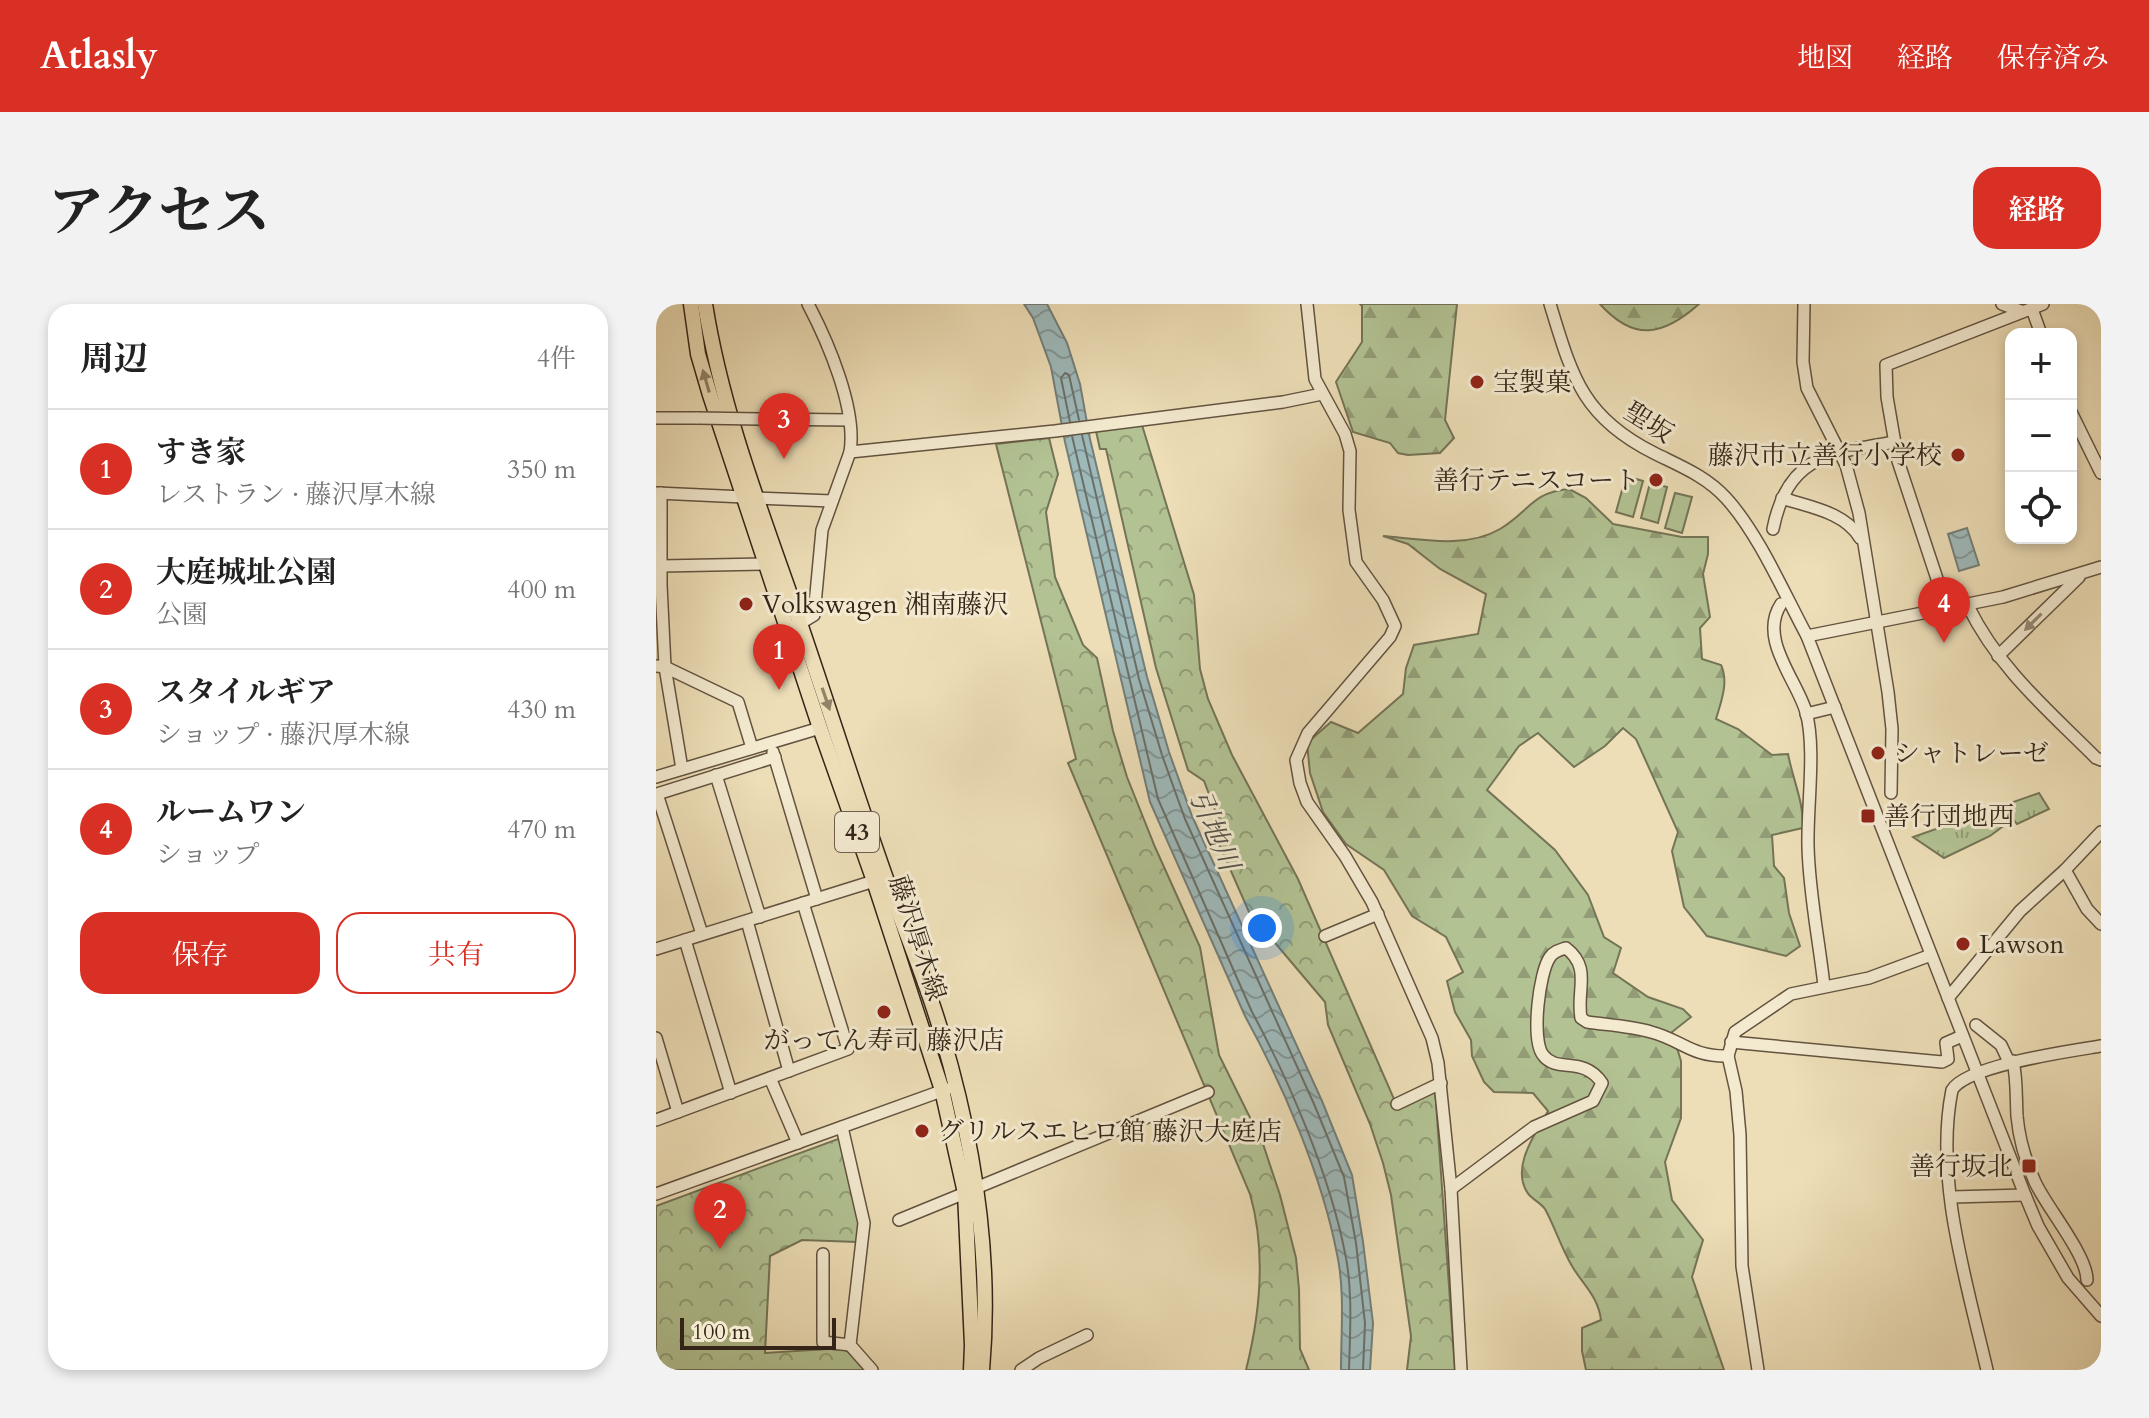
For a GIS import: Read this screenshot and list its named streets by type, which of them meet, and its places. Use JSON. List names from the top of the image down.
{
  "streets": {
    "main road": ["43", "藤沢厚木線"],
    "street": ["聖坂"]
  },
  "water": ["引地川"],
  "places": {
    "other": [
      "宝製菓",
      "藤沢市立善行小学校",
      "善行テニスコート",
      "Volkswagen 湘南藤沢",
      "シャトレーゼ",
      "Lawson",
      "がってん寿司 藤沢店",
      "グリルスエヒロ館 藤沢大庭店"
    ],
    "transit": ["善行団地西", "善行坂北"]
  },
  "scale_bar": "100 m",
  "page": {
    "header": "Atlasly",
    "nav": ["地図", "経路", "保存済み"],
    "title": "アクセス",
    "buttons": [
      "経路",
      ["保存", "共有"]
    ],
    "heading": ["周辺", "4件"],
    "map_buttons": ["+", "−"],
    "pins": [
      "3",
      "4",
      "1",
      "2"
    ],
    "list": [
      {
        "mark": "1",
        "name": "すき家",
        "note": "レストラン · 藤沢厚木線",
        "value": "350 m"
      },
      {
        "mark": "2",
        "name": "大庭城址公園",
        "note": "公園",
        "value": "400 m"
      },
      {
        "mark": "3",
        "name": "スタイルギア",
        "note": "ショップ · 藤沢厚木線",
        "value": "430 m"
      },
      {
        "mark": "4",
        "name": "ルームワン",
        "note": "ショップ",
        "value": "470 m"
      }
    ],
    "scale": "100 m"
  }
}
